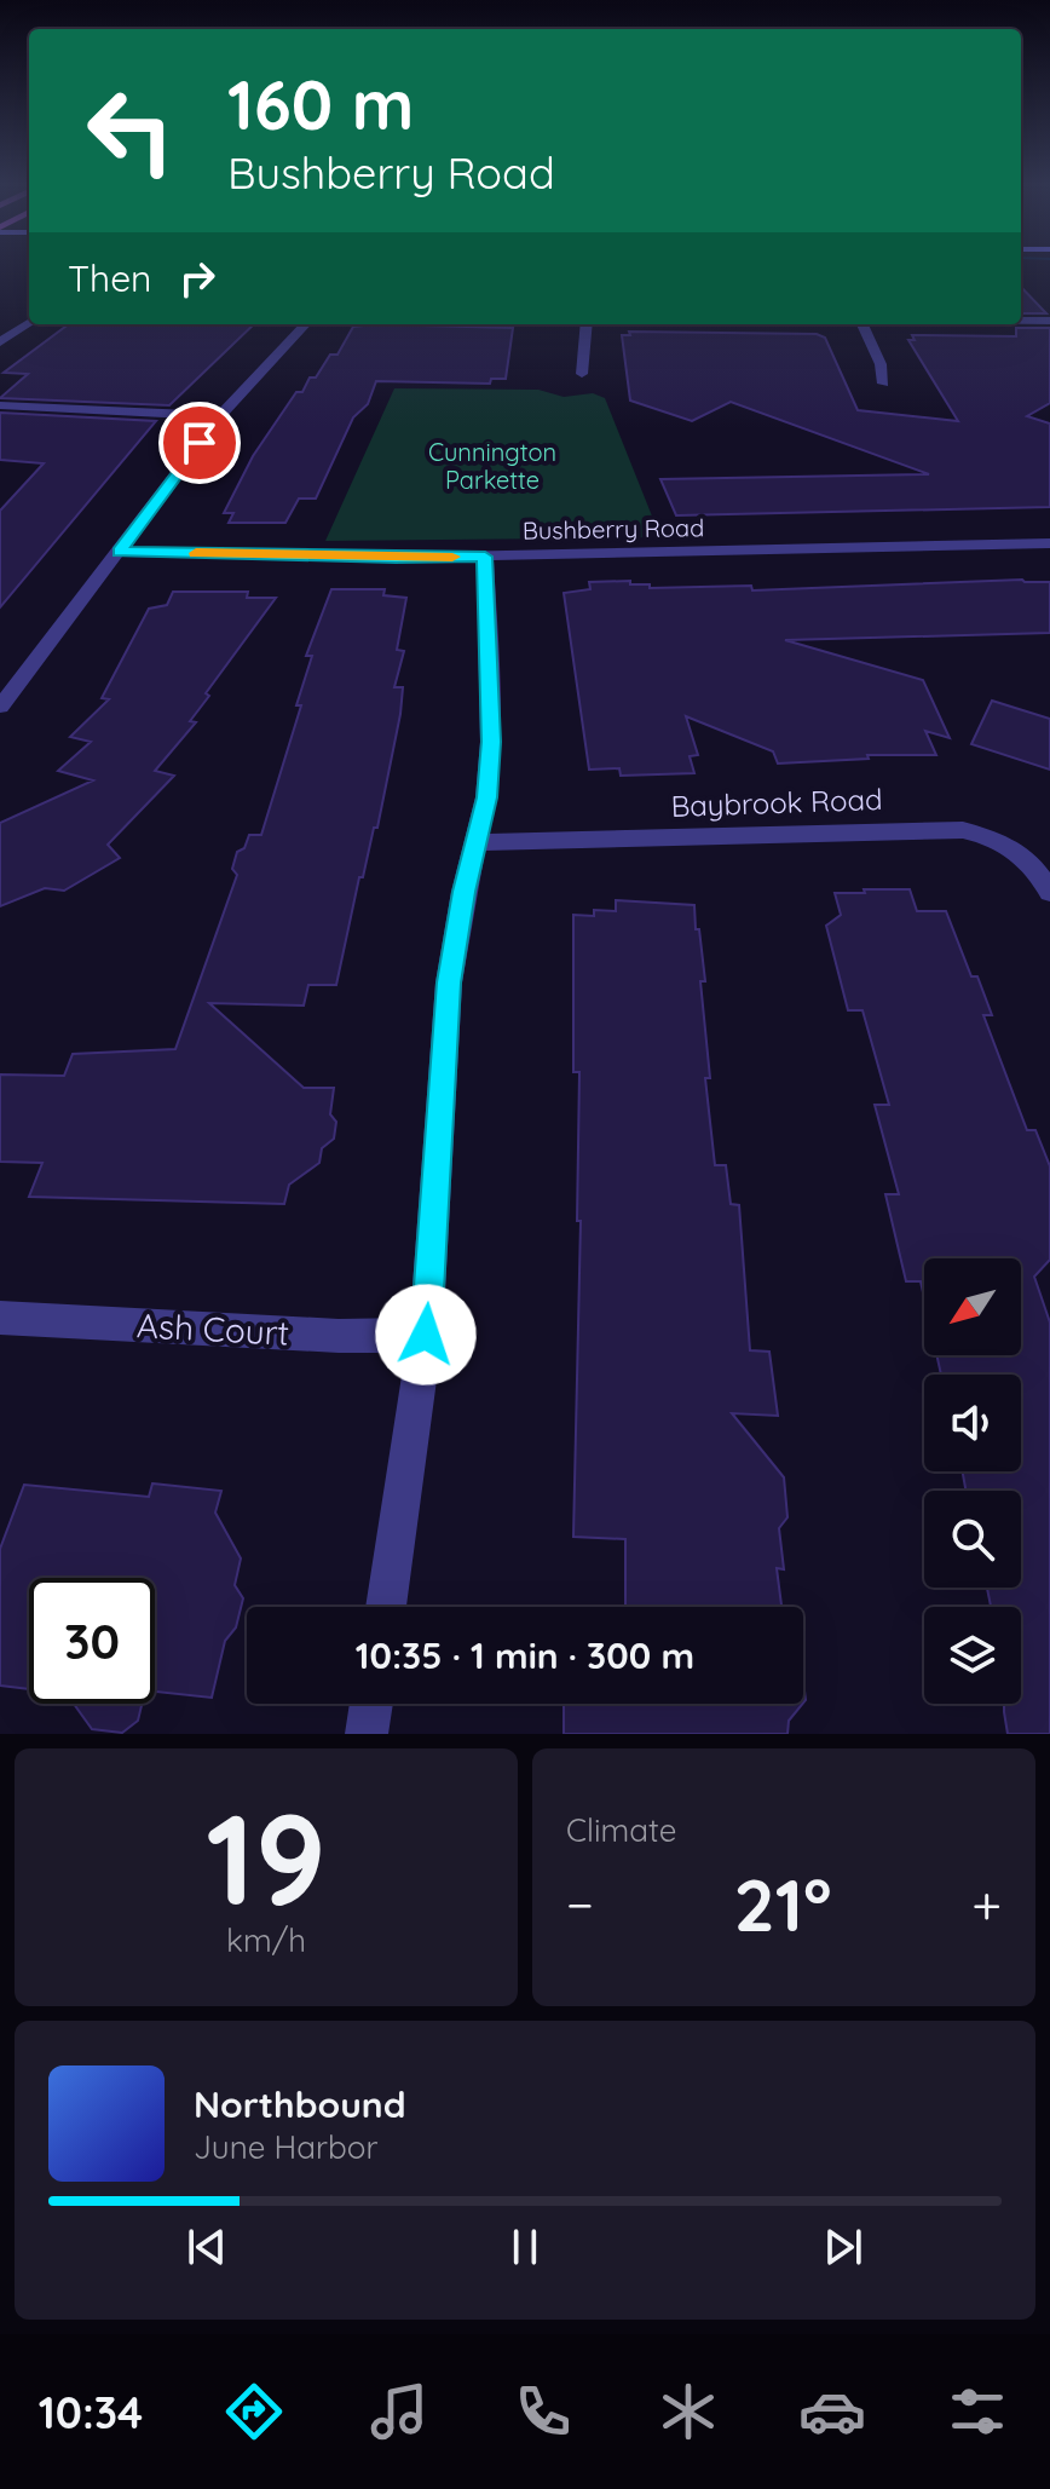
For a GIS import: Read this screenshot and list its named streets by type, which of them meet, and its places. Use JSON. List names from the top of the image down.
{
  "streets": {
    "street": ["Bushberry Road", "Baybrook Road", "Ash Court"]
  },
  "parks": ["Cunnington Parkette"],
  "north": "bottom left",
  "page": {
    "turn": ["160 m", "Bushberry Road"],
    "then": "Then",
    "limit": "30",
    "trip": "10:35 · 1 min · 300 m",
    "tile": [
      ["19", "km/h"],
      "Climate"
    ],
    "heat": ["−", "21°", "+"],
    "song": ["Northbound", "June Harbor"],
    "tabs": "10:34"
  }
}
